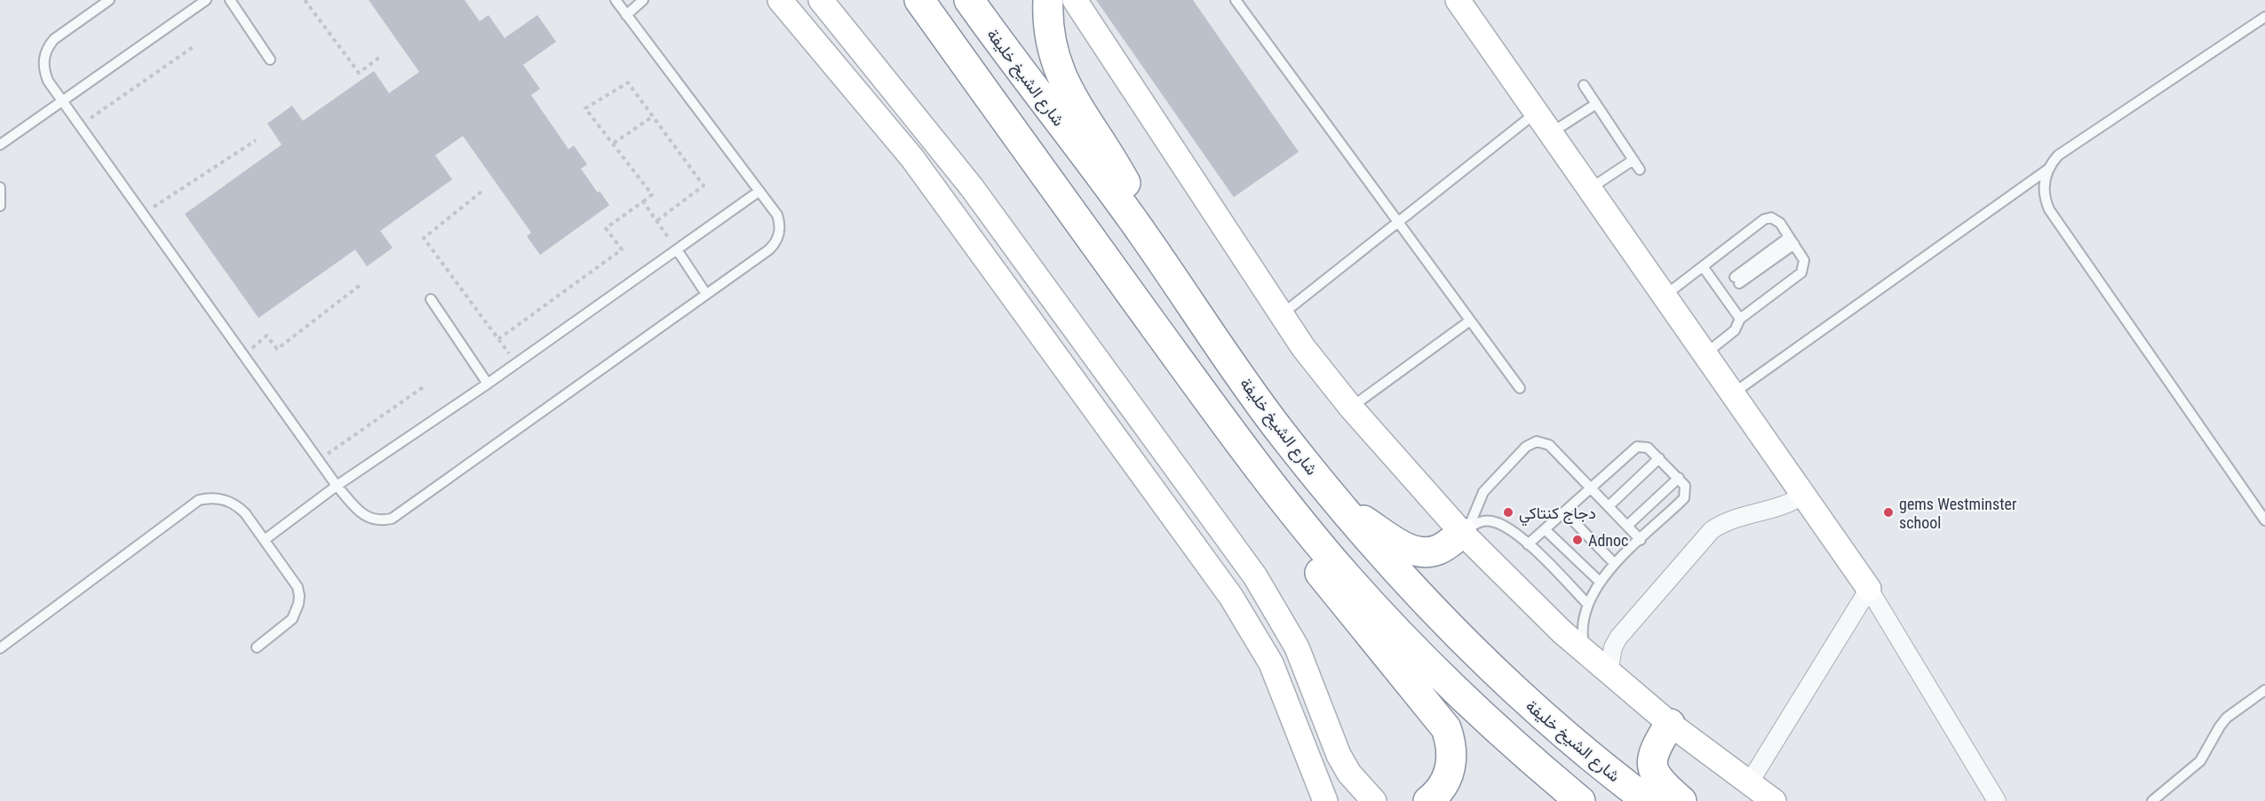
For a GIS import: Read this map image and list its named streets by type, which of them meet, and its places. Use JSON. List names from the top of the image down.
{
  "streets": {
    "highway": ["شارع الشيخ خليفة"]
  },
  "places": ["دجاج كنتاكي", "gems Westminster school", "Adnoc"]
}
